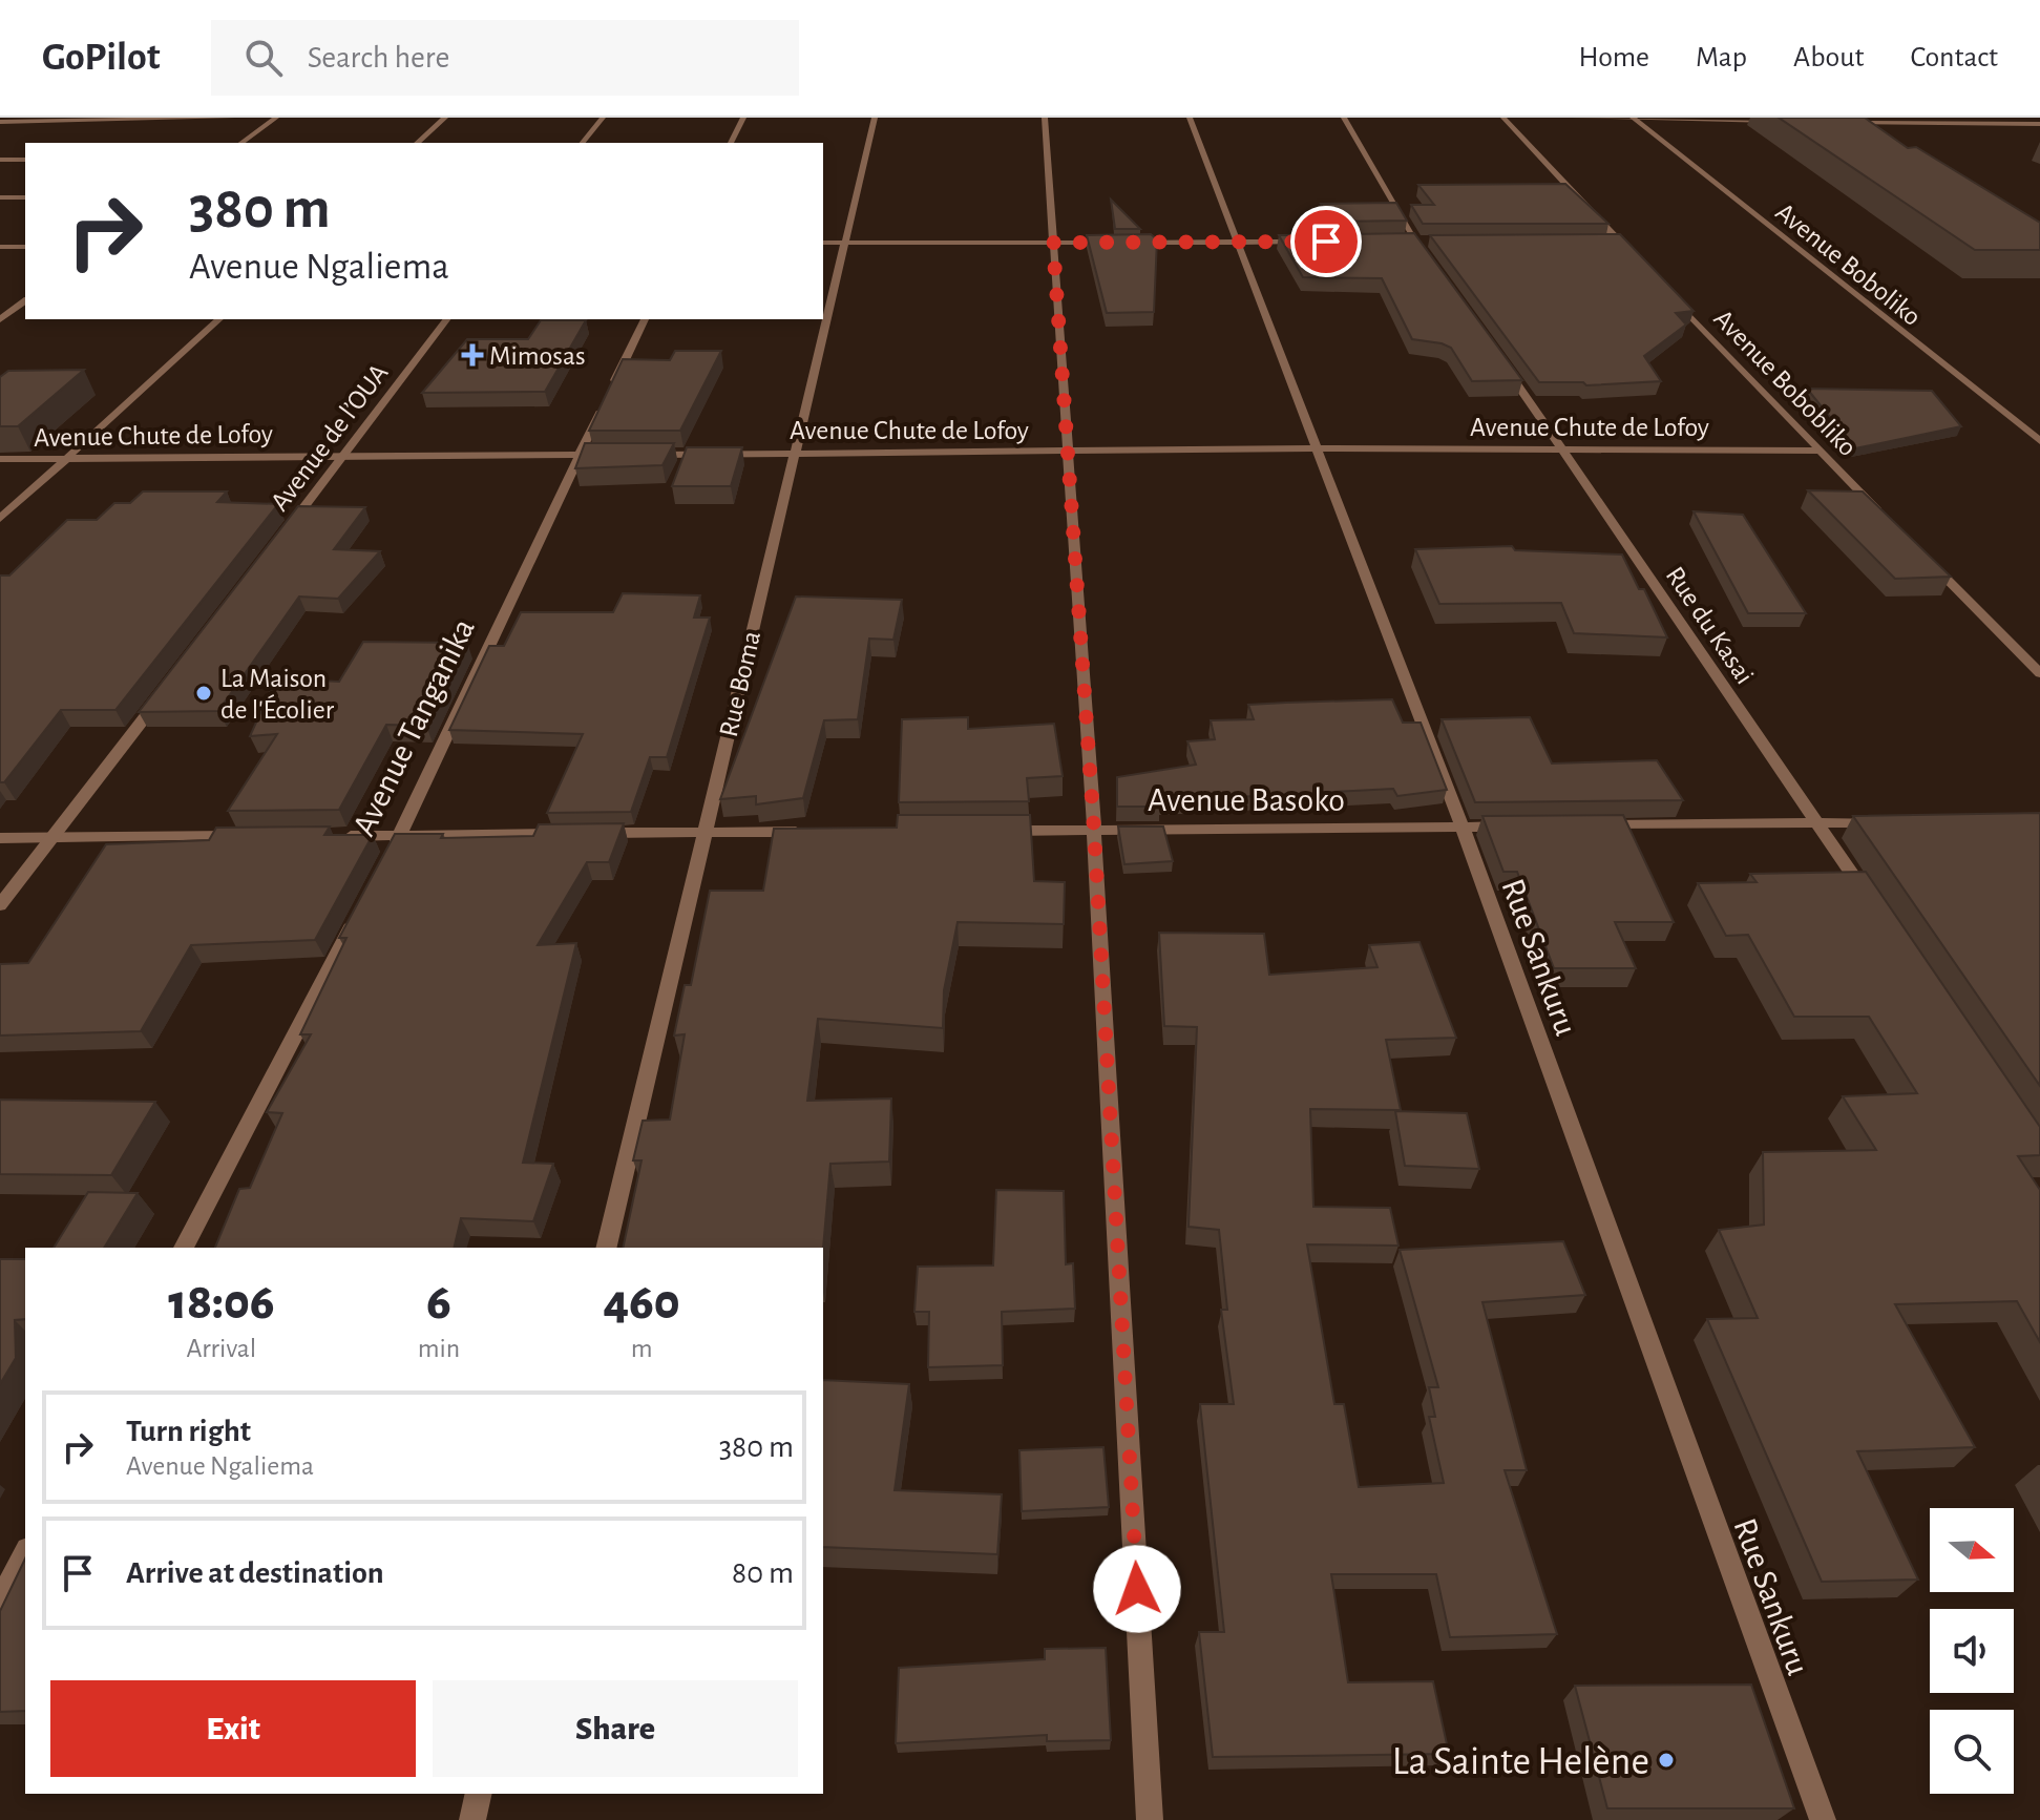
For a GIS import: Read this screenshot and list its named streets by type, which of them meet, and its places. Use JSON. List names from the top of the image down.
{
  "streets": {
    "street": [
      "Avenue Boboliko",
      "Avenue Bobobliko",
      "Avenue Chute de Lofoy",
      "Avenue de l’OUA",
      "Rue du Kasai",
      "Rue Boma",
      "Avenue Tanganika",
      "Avenue Basoko",
      "Rue Sankuru"
    ]
  },
  "crossings": [
    ["Avenue Bobobliko", "Avenue Chute de Lofoy"],
    ["Avenue Chute de Lofoy", "Avenue de l’OUA"],
    ["Avenue Chute de Lofoy", "Rue du Kasai"],
    ["Avenue Chute de Lofoy", "Rue Boma"],
    ["Avenue Chute de Lofoy", "Avenue Tanganika"],
    ["Avenue Chute de Lofoy", "Rue Sankuru"],
    ["Avenue Basoko", "Rue Sankuru"]
  ],
  "places": {
    "health": ["Mimosas"],
    "other": ["La Maison de l'Écolier", "La Sainte Helène"]
  },
  "north": "right",
  "page": {
    "header": "GoPilot",
    "search": "Search here",
    "nav": [
      "Home",
      "Map",
      "About",
      "Contact"
    ],
    "turn": ["380 m", "Avenue Ngaliema"],
    "eta": [
      "18:06",
      "Arrival",
      "6",
      "min",
      "460",
      "m"
    ],
    "list": [
      {
        "name": "Turn right",
        "note": "Avenue Ngaliema",
        "value": "380 m"
      },
      {
        "name": "Arrive at destination",
        "value": "80 m"
      }
    ],
    "buttons": ["Exit", "Share"]
  }
}
